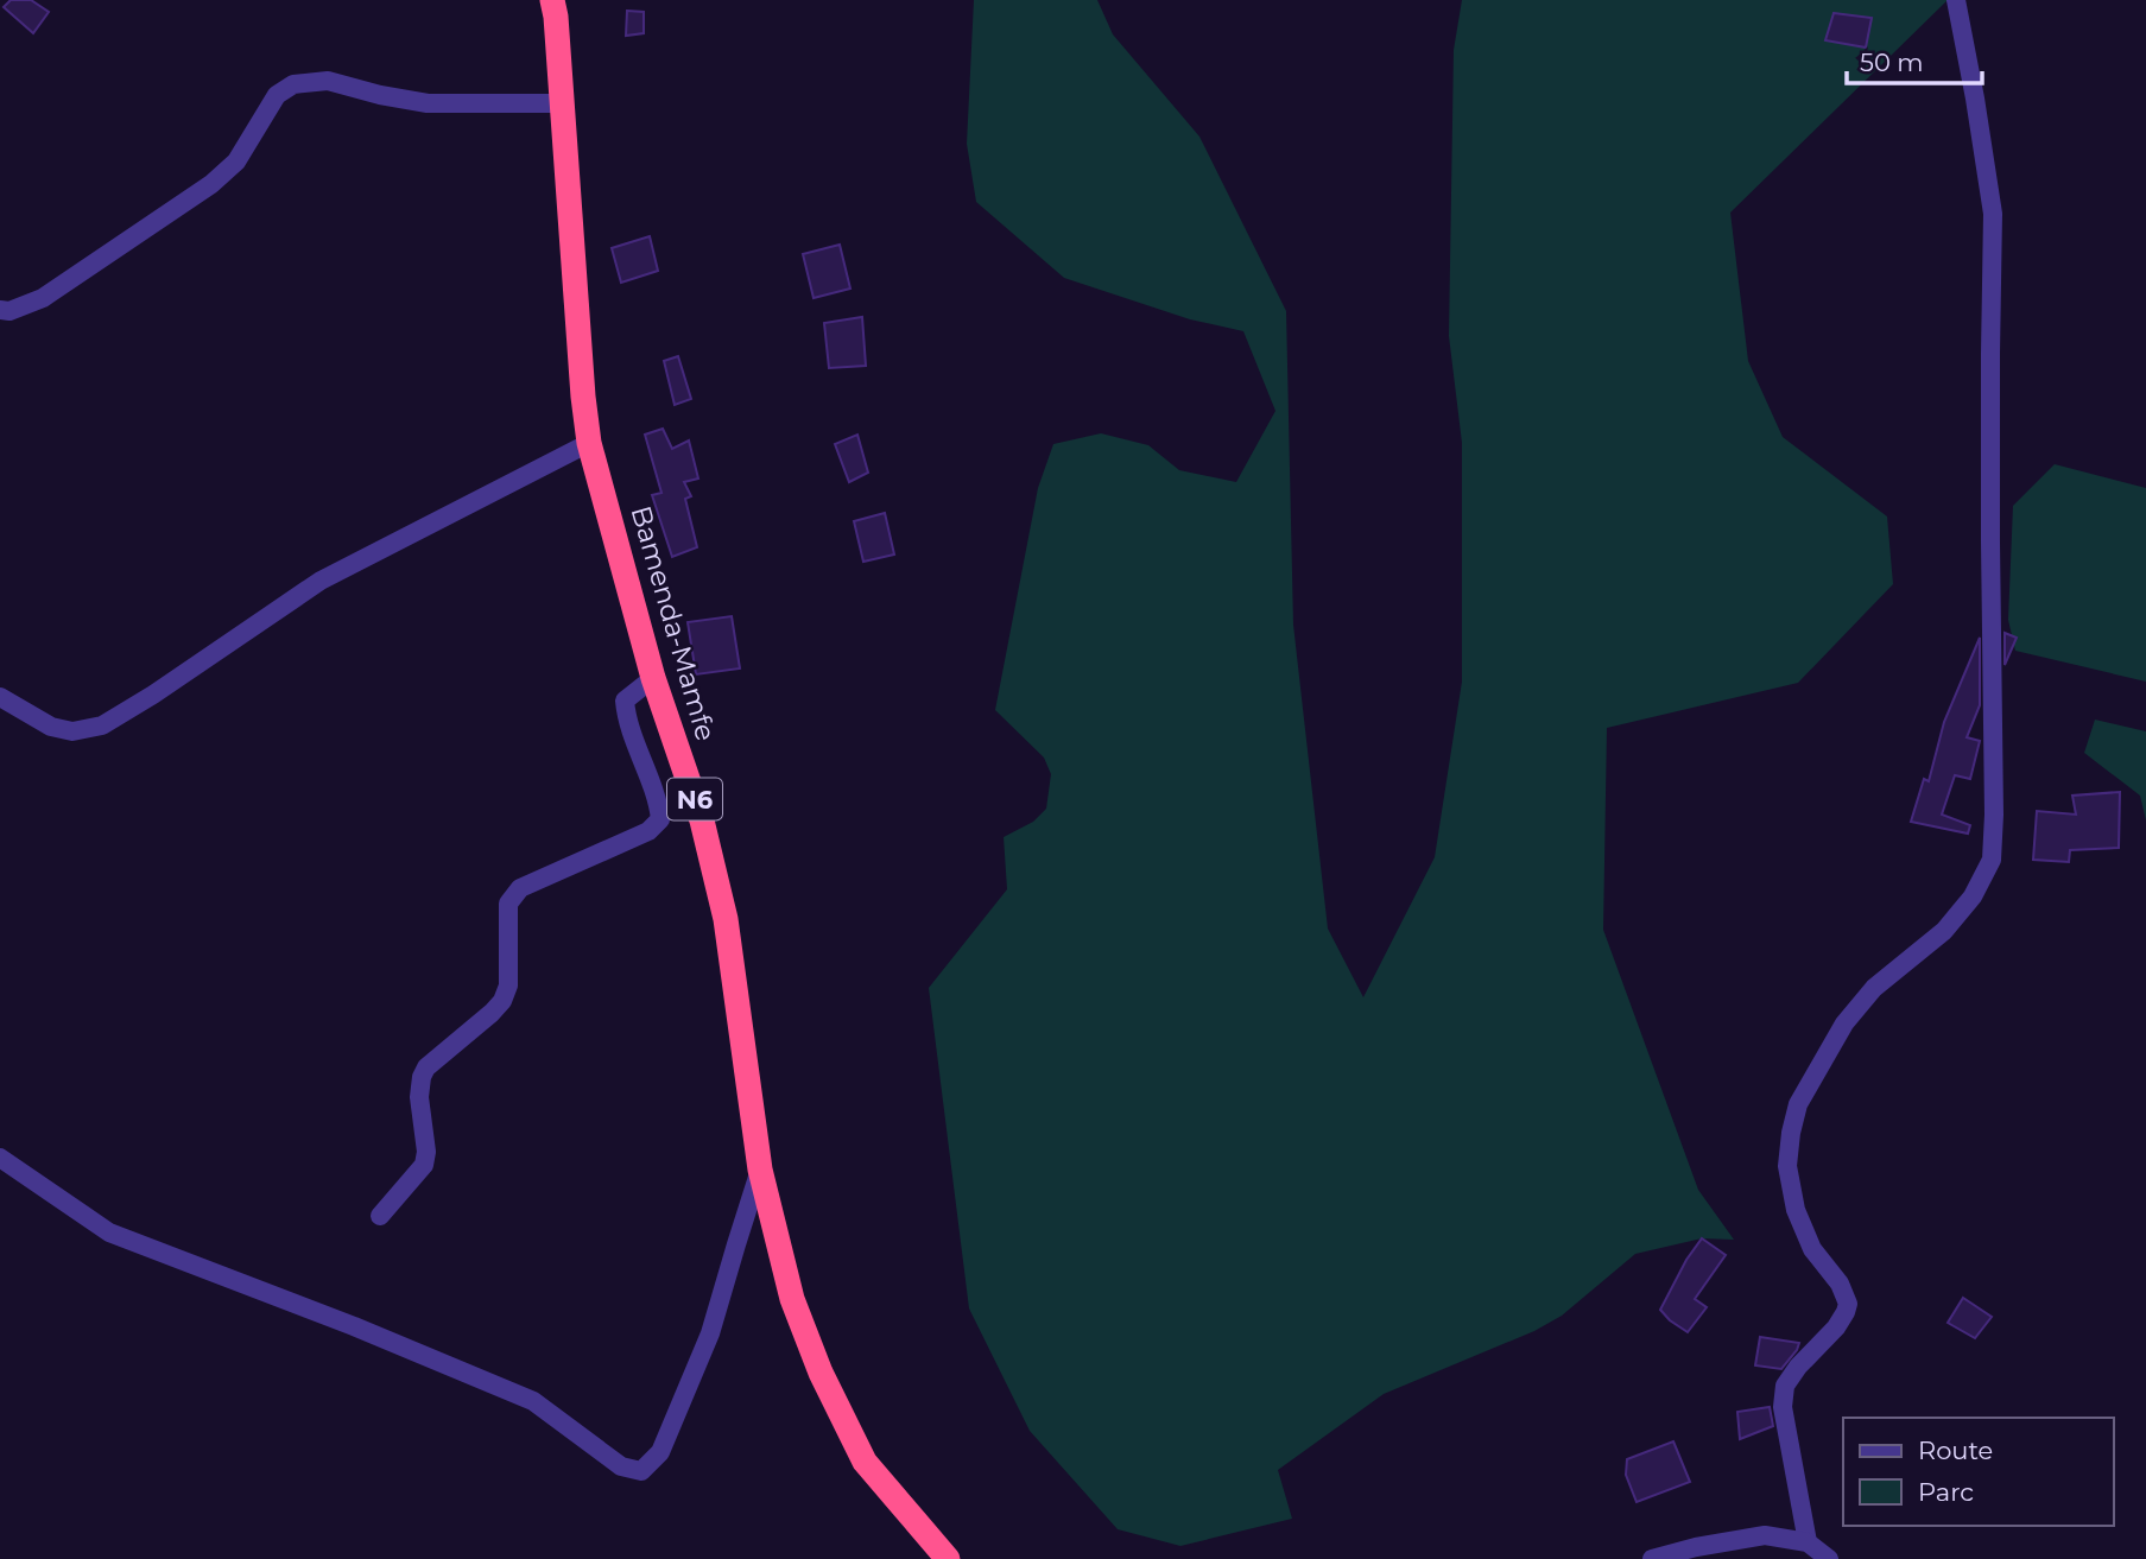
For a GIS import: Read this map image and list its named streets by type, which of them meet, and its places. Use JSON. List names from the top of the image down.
{
  "streets": {
    "highway": ["Bamenda-Mamfe", "N6"]
  },
  "legend": ["Route", "Parc"],
  "scale_bar": "50 m"
}
